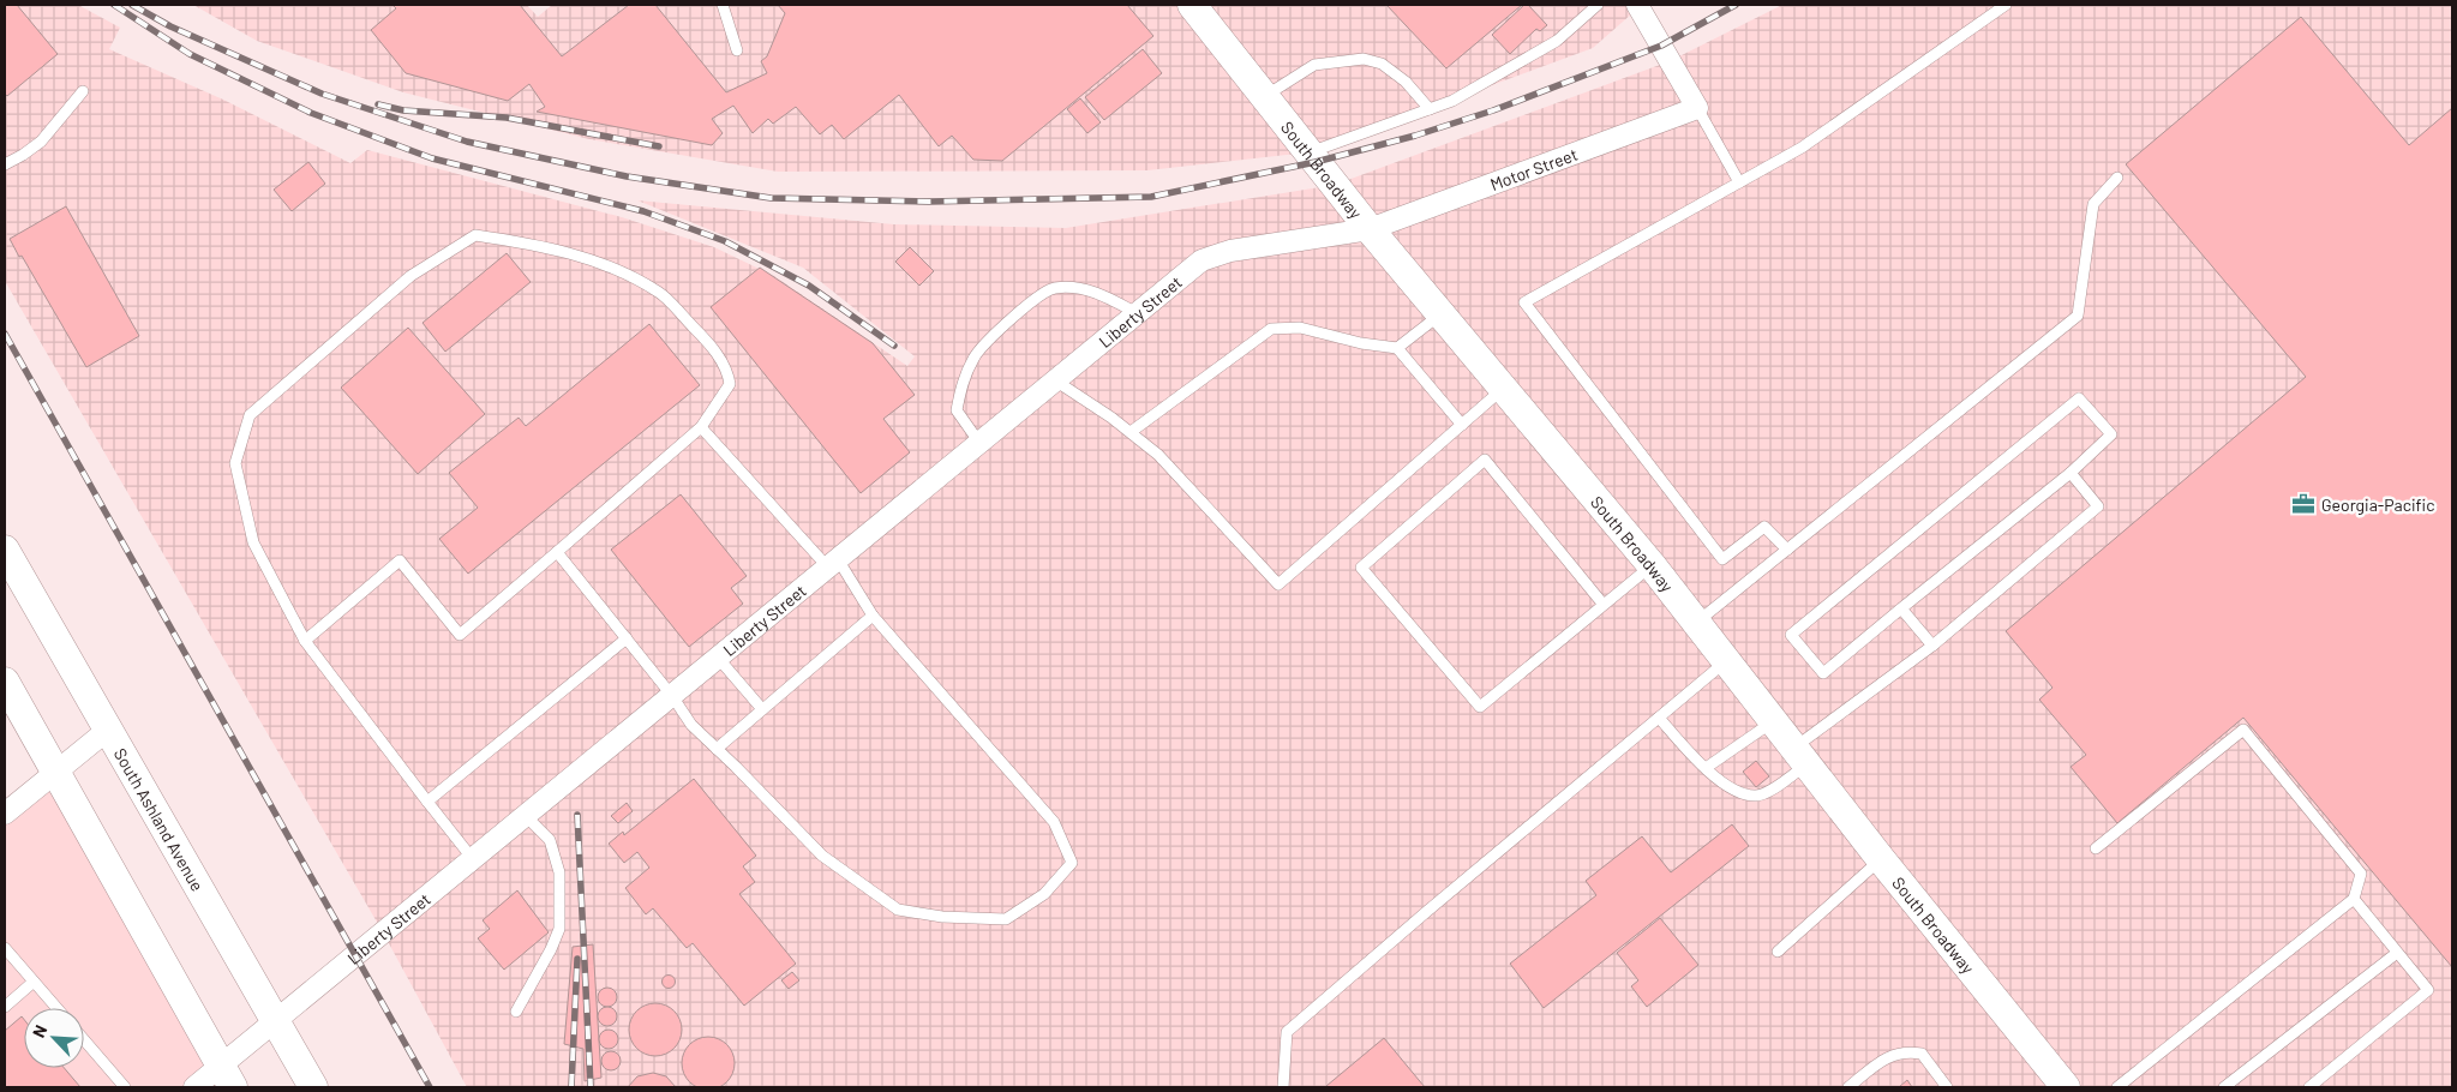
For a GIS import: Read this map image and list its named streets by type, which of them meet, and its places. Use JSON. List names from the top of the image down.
{
  "streets": {
    "street": [
      "Motor Street",
      "South Broadway",
      "Liberty Street",
      "South Ashland Avenue"
    ]
  },
  "crossings": [
    ["Motor Street", "South Broadway"],
    ["Motor Street", "Liberty Street"],
    ["South Broadway", "Liberty Street"],
    ["Liberty Street", "South Ashland Avenue"]
  ],
  "places": {
    "office": ["Georgia-Pacific"]
  },
  "north": "top left"
}
